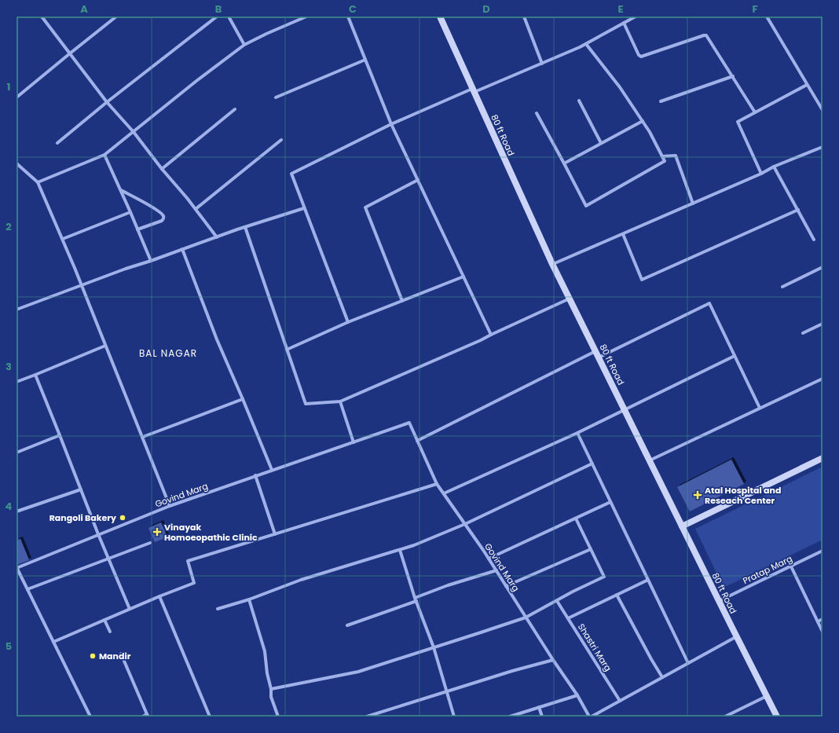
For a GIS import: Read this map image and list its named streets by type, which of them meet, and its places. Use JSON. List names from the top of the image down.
{
  "streets": {
    "street": [
      "80 ft Road",
      "Govind Marg",
      "Pratap Marg",
      "Shastri Marg"
    ]
  },
  "crossings": [
    ["80 ft Road", "Pratap Marg"]
  ],
  "districts": ["BAL NAGAR"],
  "places": {
    "health": ["Atal Hospital and Reseach Center", "Vinayak Homoeopathic Clinic"],
    "other": ["Rangoli Bakery", "Mandir"]
  },
  "grid": {
    "columns": [
      "A",
      "B",
      "C",
      "D",
      "E",
      "F"
    ],
    "rows": [
      "1",
      "2",
      "3",
      "4",
      "5"
    ]
  }
}
